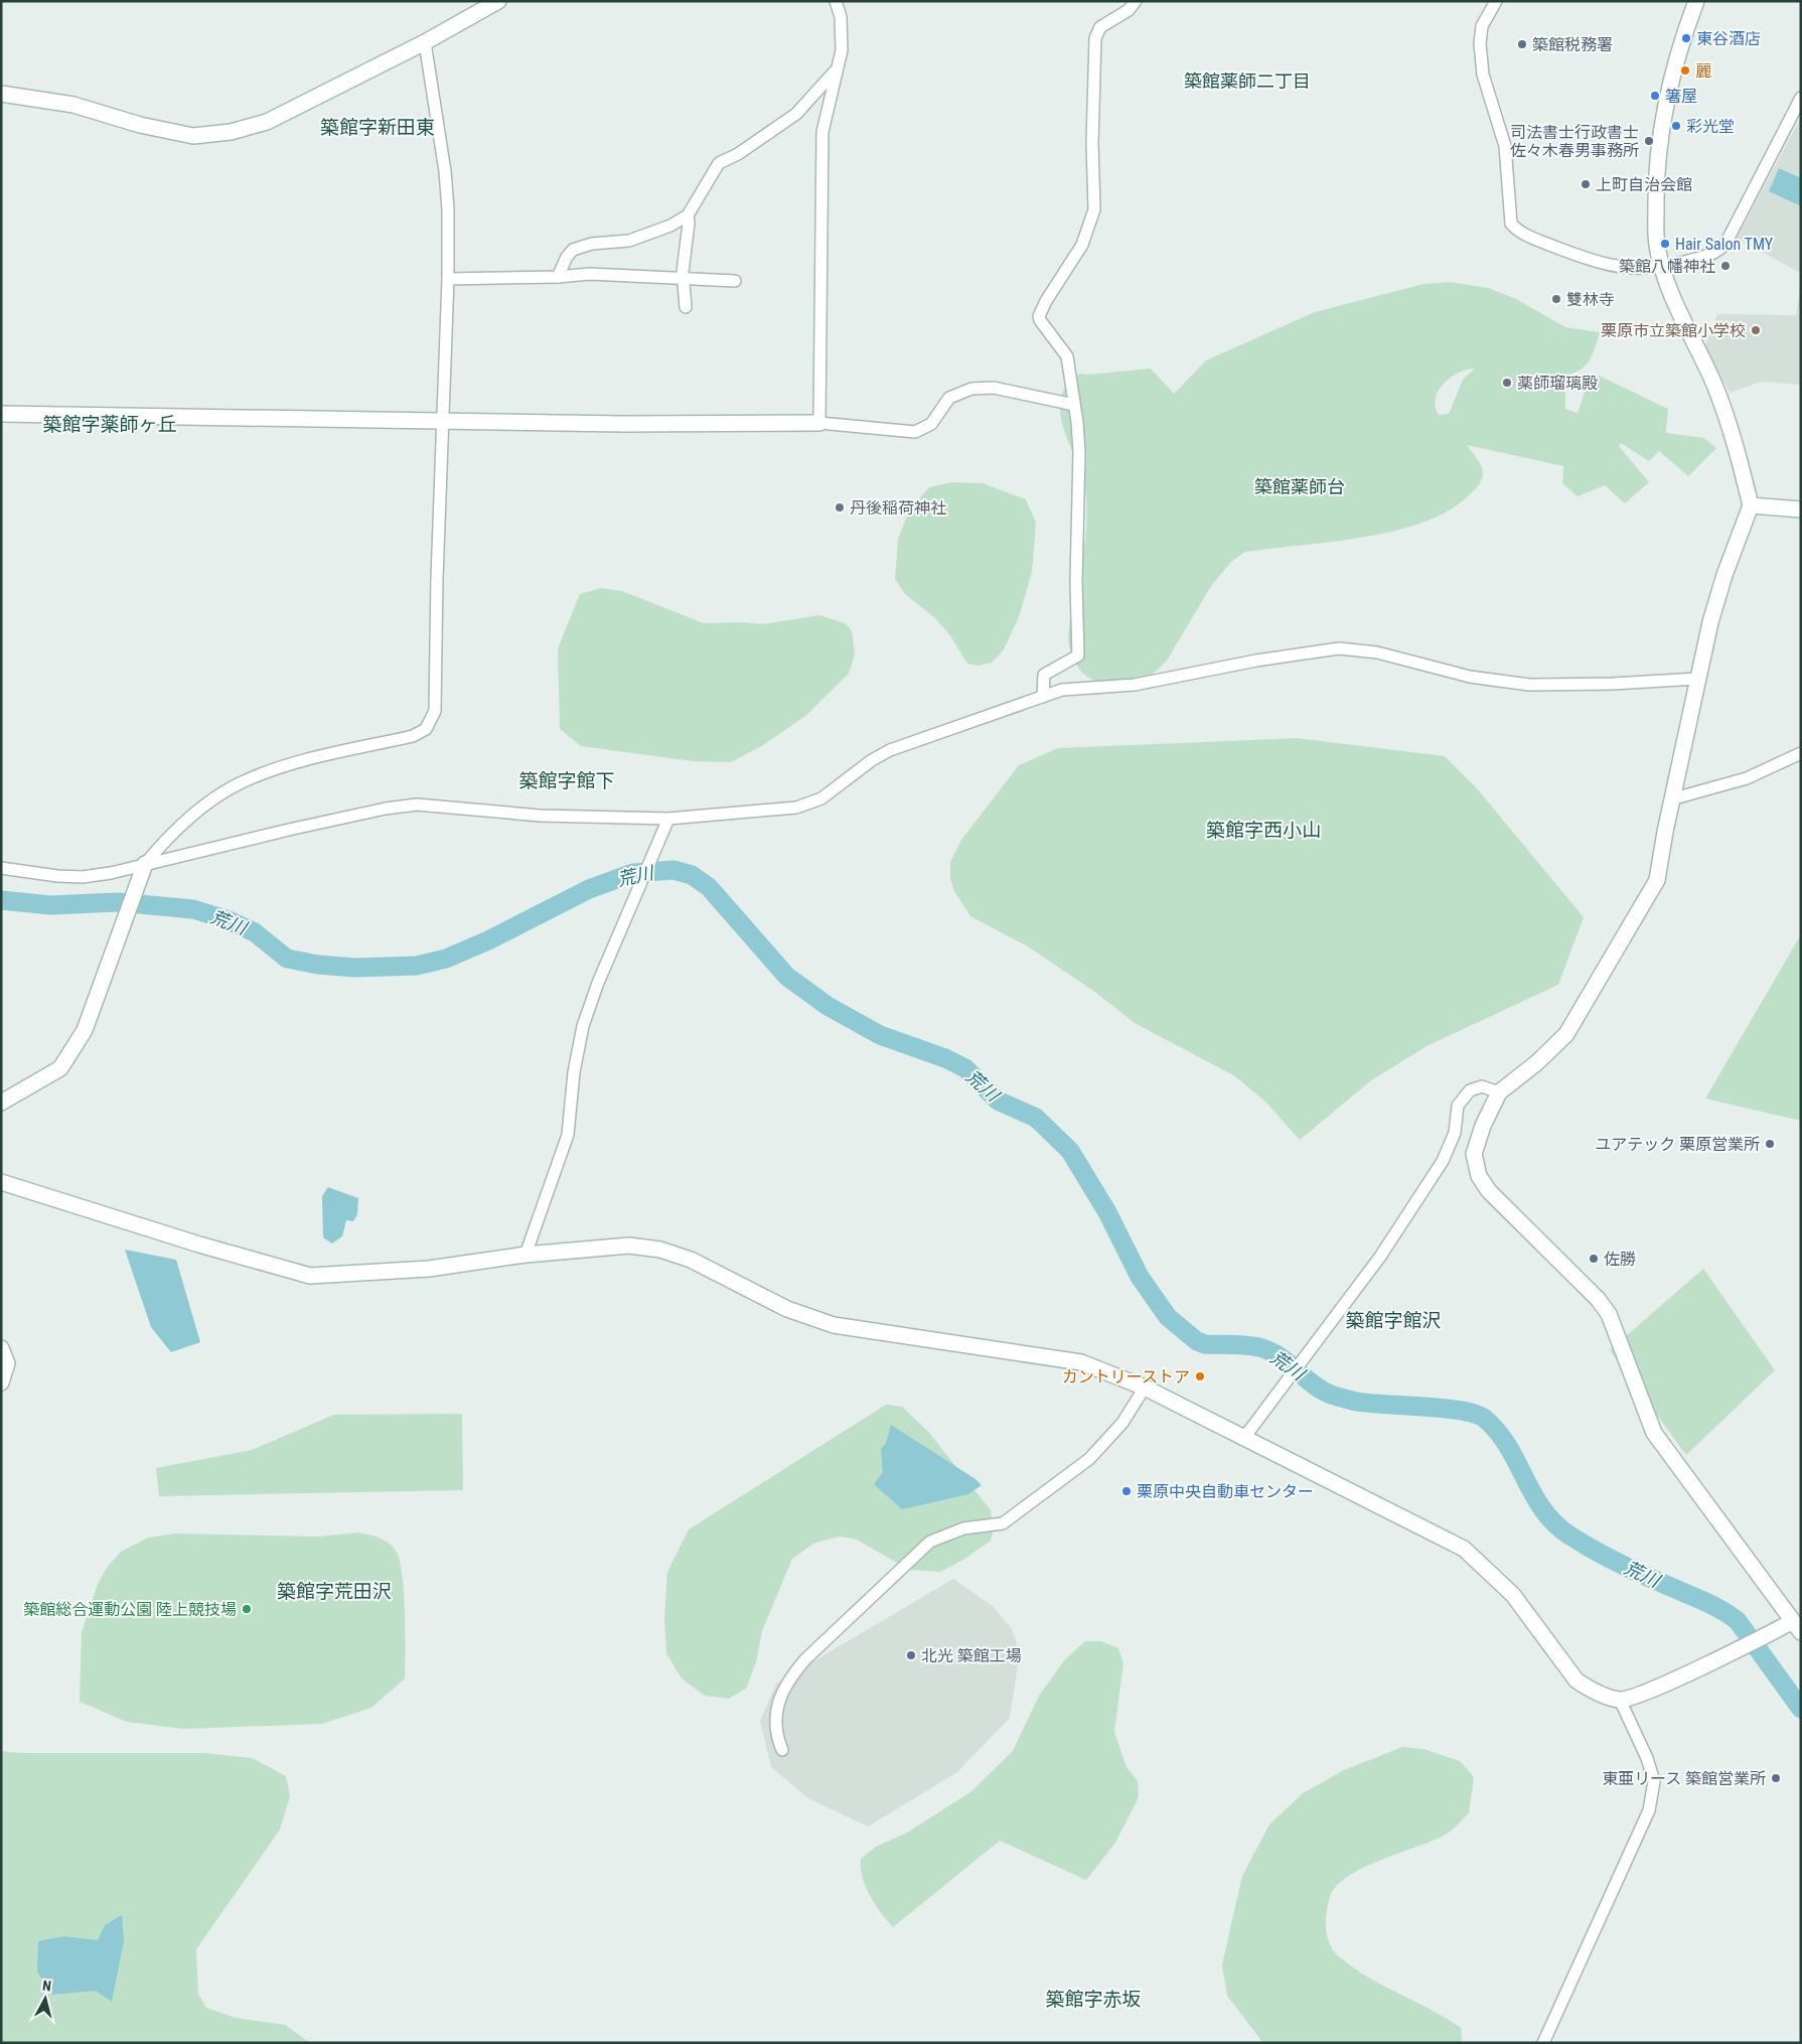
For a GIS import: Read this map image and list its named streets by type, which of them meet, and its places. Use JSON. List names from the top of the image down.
{
  "districts": [
    "築館薬師二丁目",
    "築館字新田東",
    "築館字薬師ヶ丘",
    "築館薬師台",
    "築館字館下",
    "築館字西小山",
    "築館字館沢",
    "築館字荒田沢",
    "築館字赤坂"
  ],
  "water": ["荒川"],
  "places": [
    "東谷酒店",
    "築館税務署",
    "麗",
    "箸屋",
    "彩光堂",
    "司法書士行政書士 佐々木春男事務所",
    "上町自治会館",
    "Hair Salon TMY",
    "築館八幡神社",
    "雙林寺",
    "栗原市立築館小学校",
    "薬師瑠璃殿",
    "丹後稲荷神社",
    "ユアテック 栗原営業所",
    "佐勝",
    "カントリーストア",
    "栗原中央自動車センター",
    "築館総合運動公園 陸上競技場",
    "北光 築館工場",
    "東亜リース 築館営業所"
  ],
  "north": "top"
}
